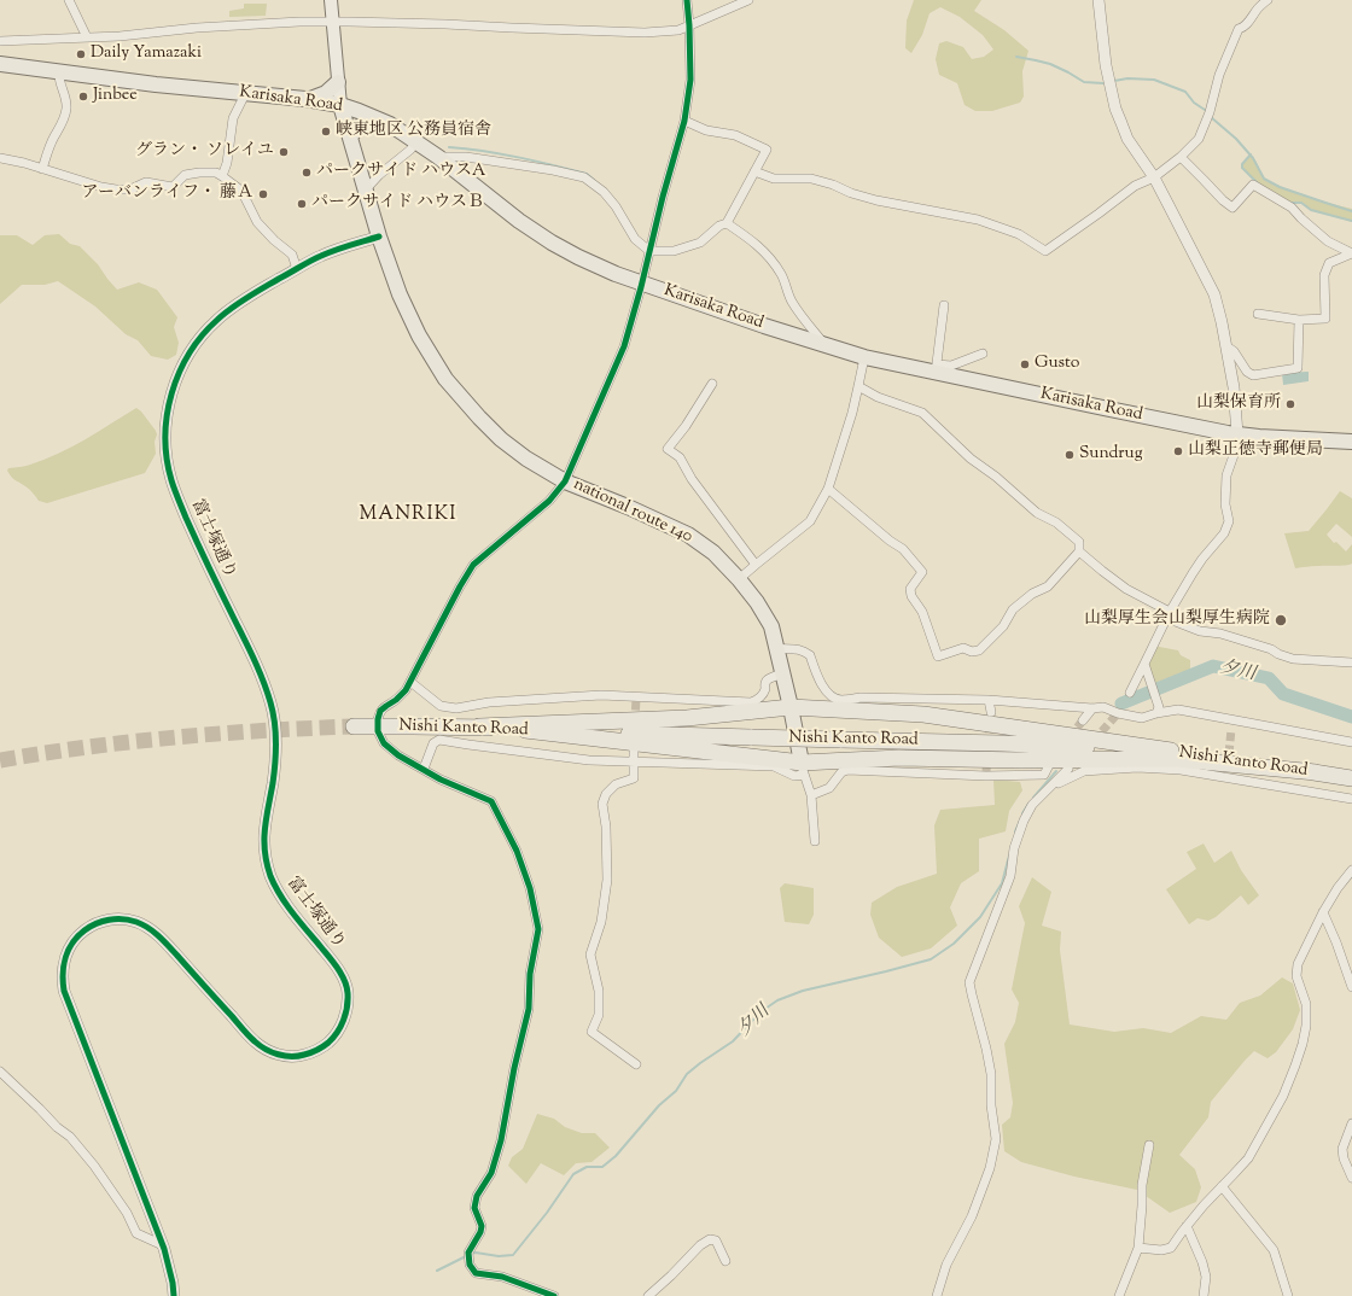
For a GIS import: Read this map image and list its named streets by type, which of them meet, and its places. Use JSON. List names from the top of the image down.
{
  "streets": {
    "highway": ["Karisaka Road", "national route 140", "Nishi Kanto Road"],
    "street": ["富士塚通り"]
  },
  "crossings": [
    ["Karisaka Road", "national route 140"],
    ["national route 140", "富士塚通り"]
  ],
  "districts": ["MANRIKI"],
  "water": ["夕川"],
  "places": [
    "Daily Yamazaki",
    "Jinbee",
    "峡東地区 公務員宿舎",
    "グラン・ ソレイユ",
    "パークサイド ハウスA",
    "アーバンライフ・ 藤Ａ",
    "パークサイド ハウスＢ",
    "Gusto",
    "山梨保育所",
    "山梨正徳寺郵便局",
    "Sundrug",
    "山梨厚生会山梨厚生病院"
  ]
}
